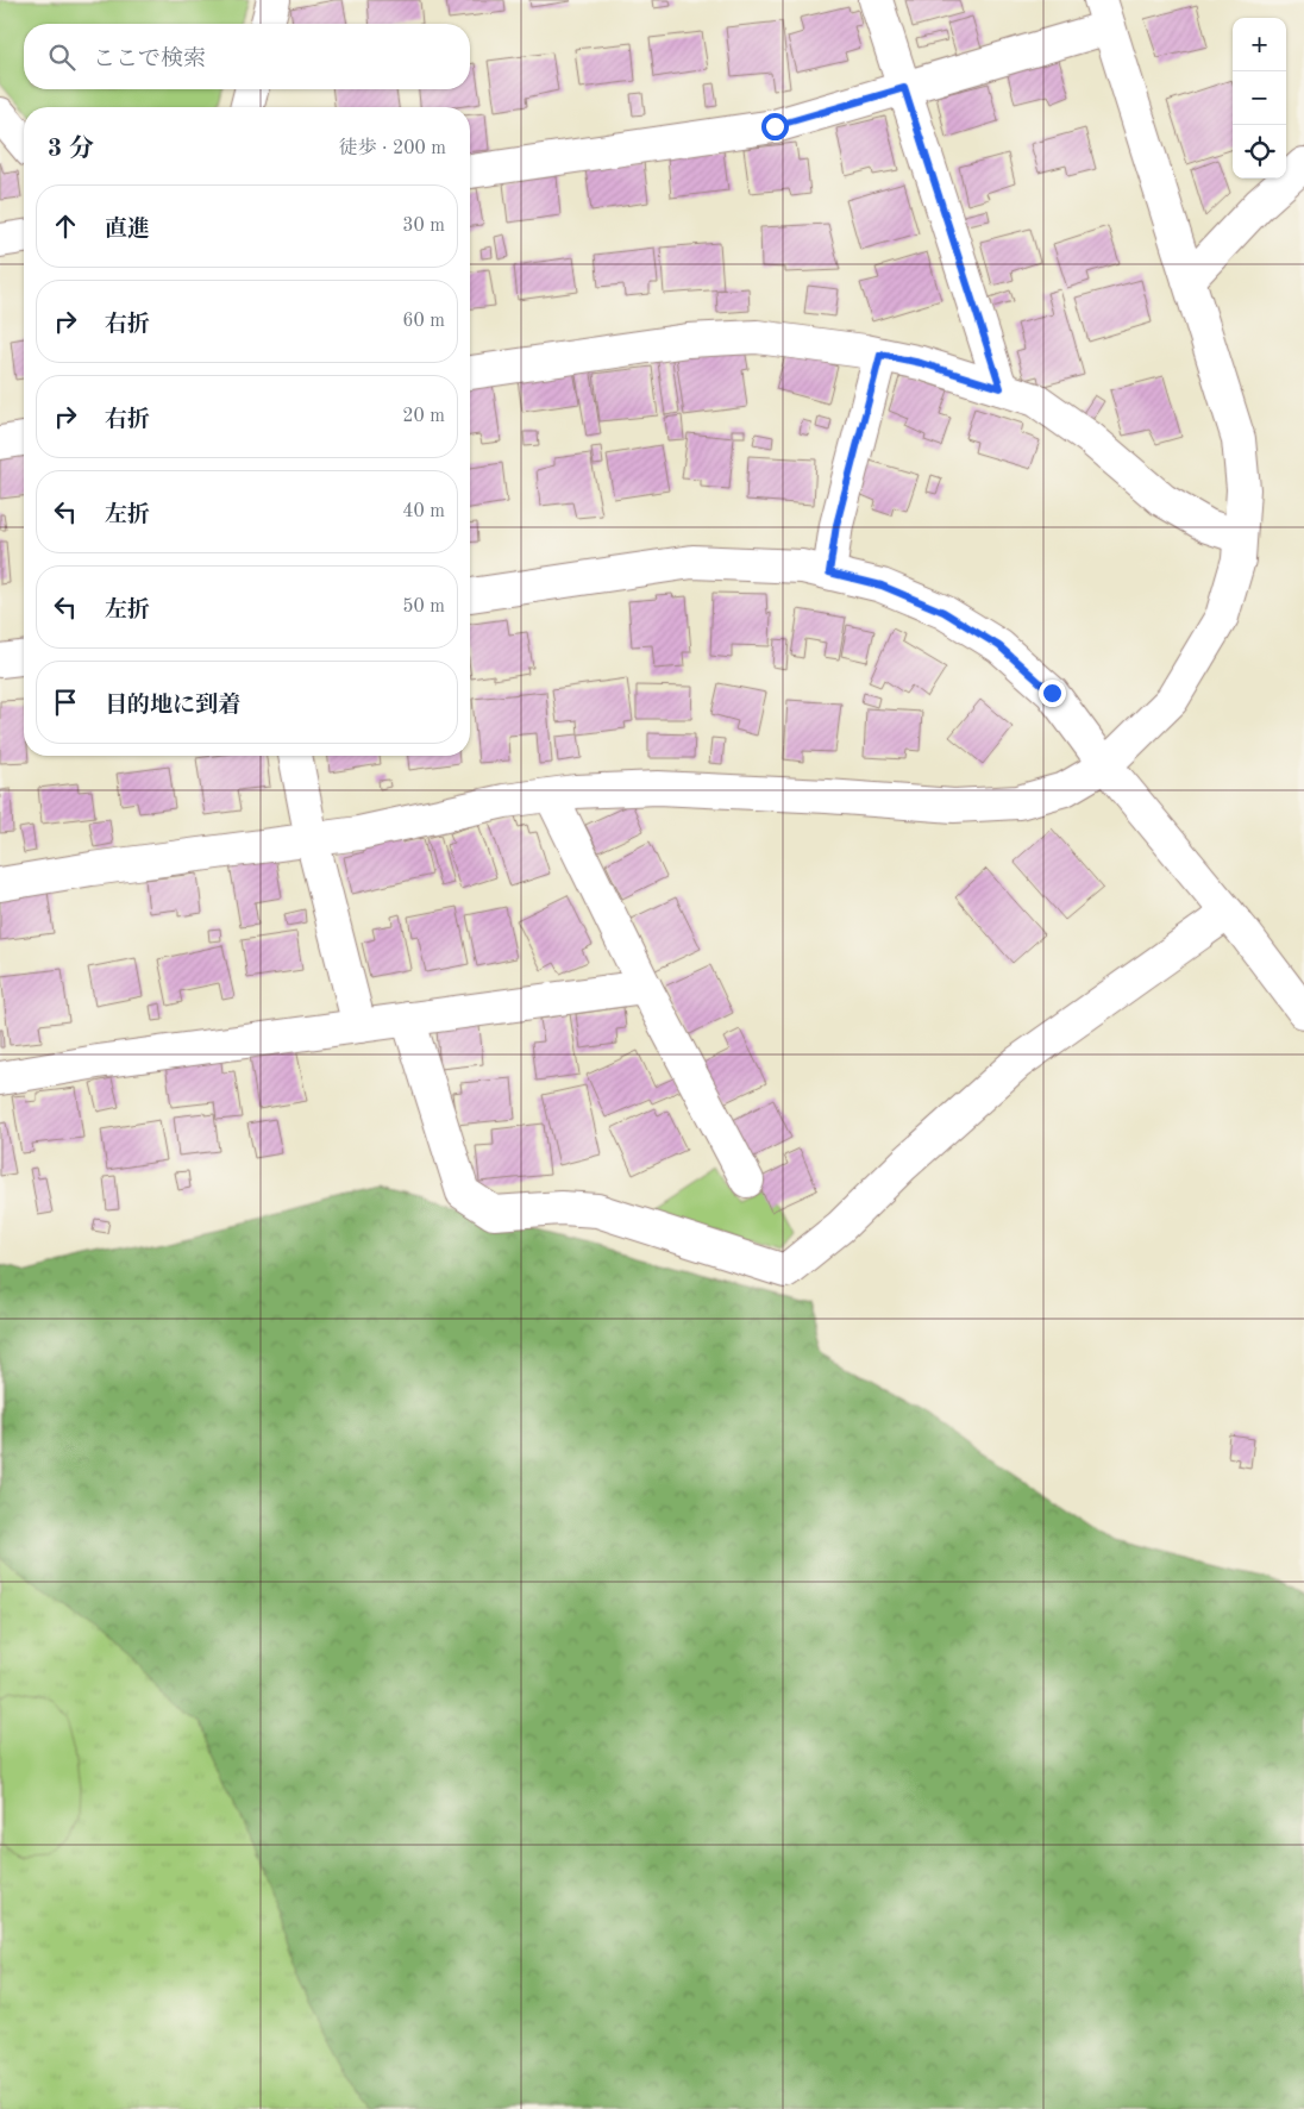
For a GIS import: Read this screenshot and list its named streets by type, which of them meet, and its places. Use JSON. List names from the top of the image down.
{
  "page": {
    "map_buttons": ["+", "−"],
    "search": "ここで検索",
    "heading": ["3 分", "徒歩 · 200 m"],
    "list": [
      ["直進", "30 m"],
      ["右折", "60 m"],
      ["右折", "20 m"],
      ["左折", "40 m"],
      ["左折", "50 m"],
      "目的地に到着"
    ]
  }
}
